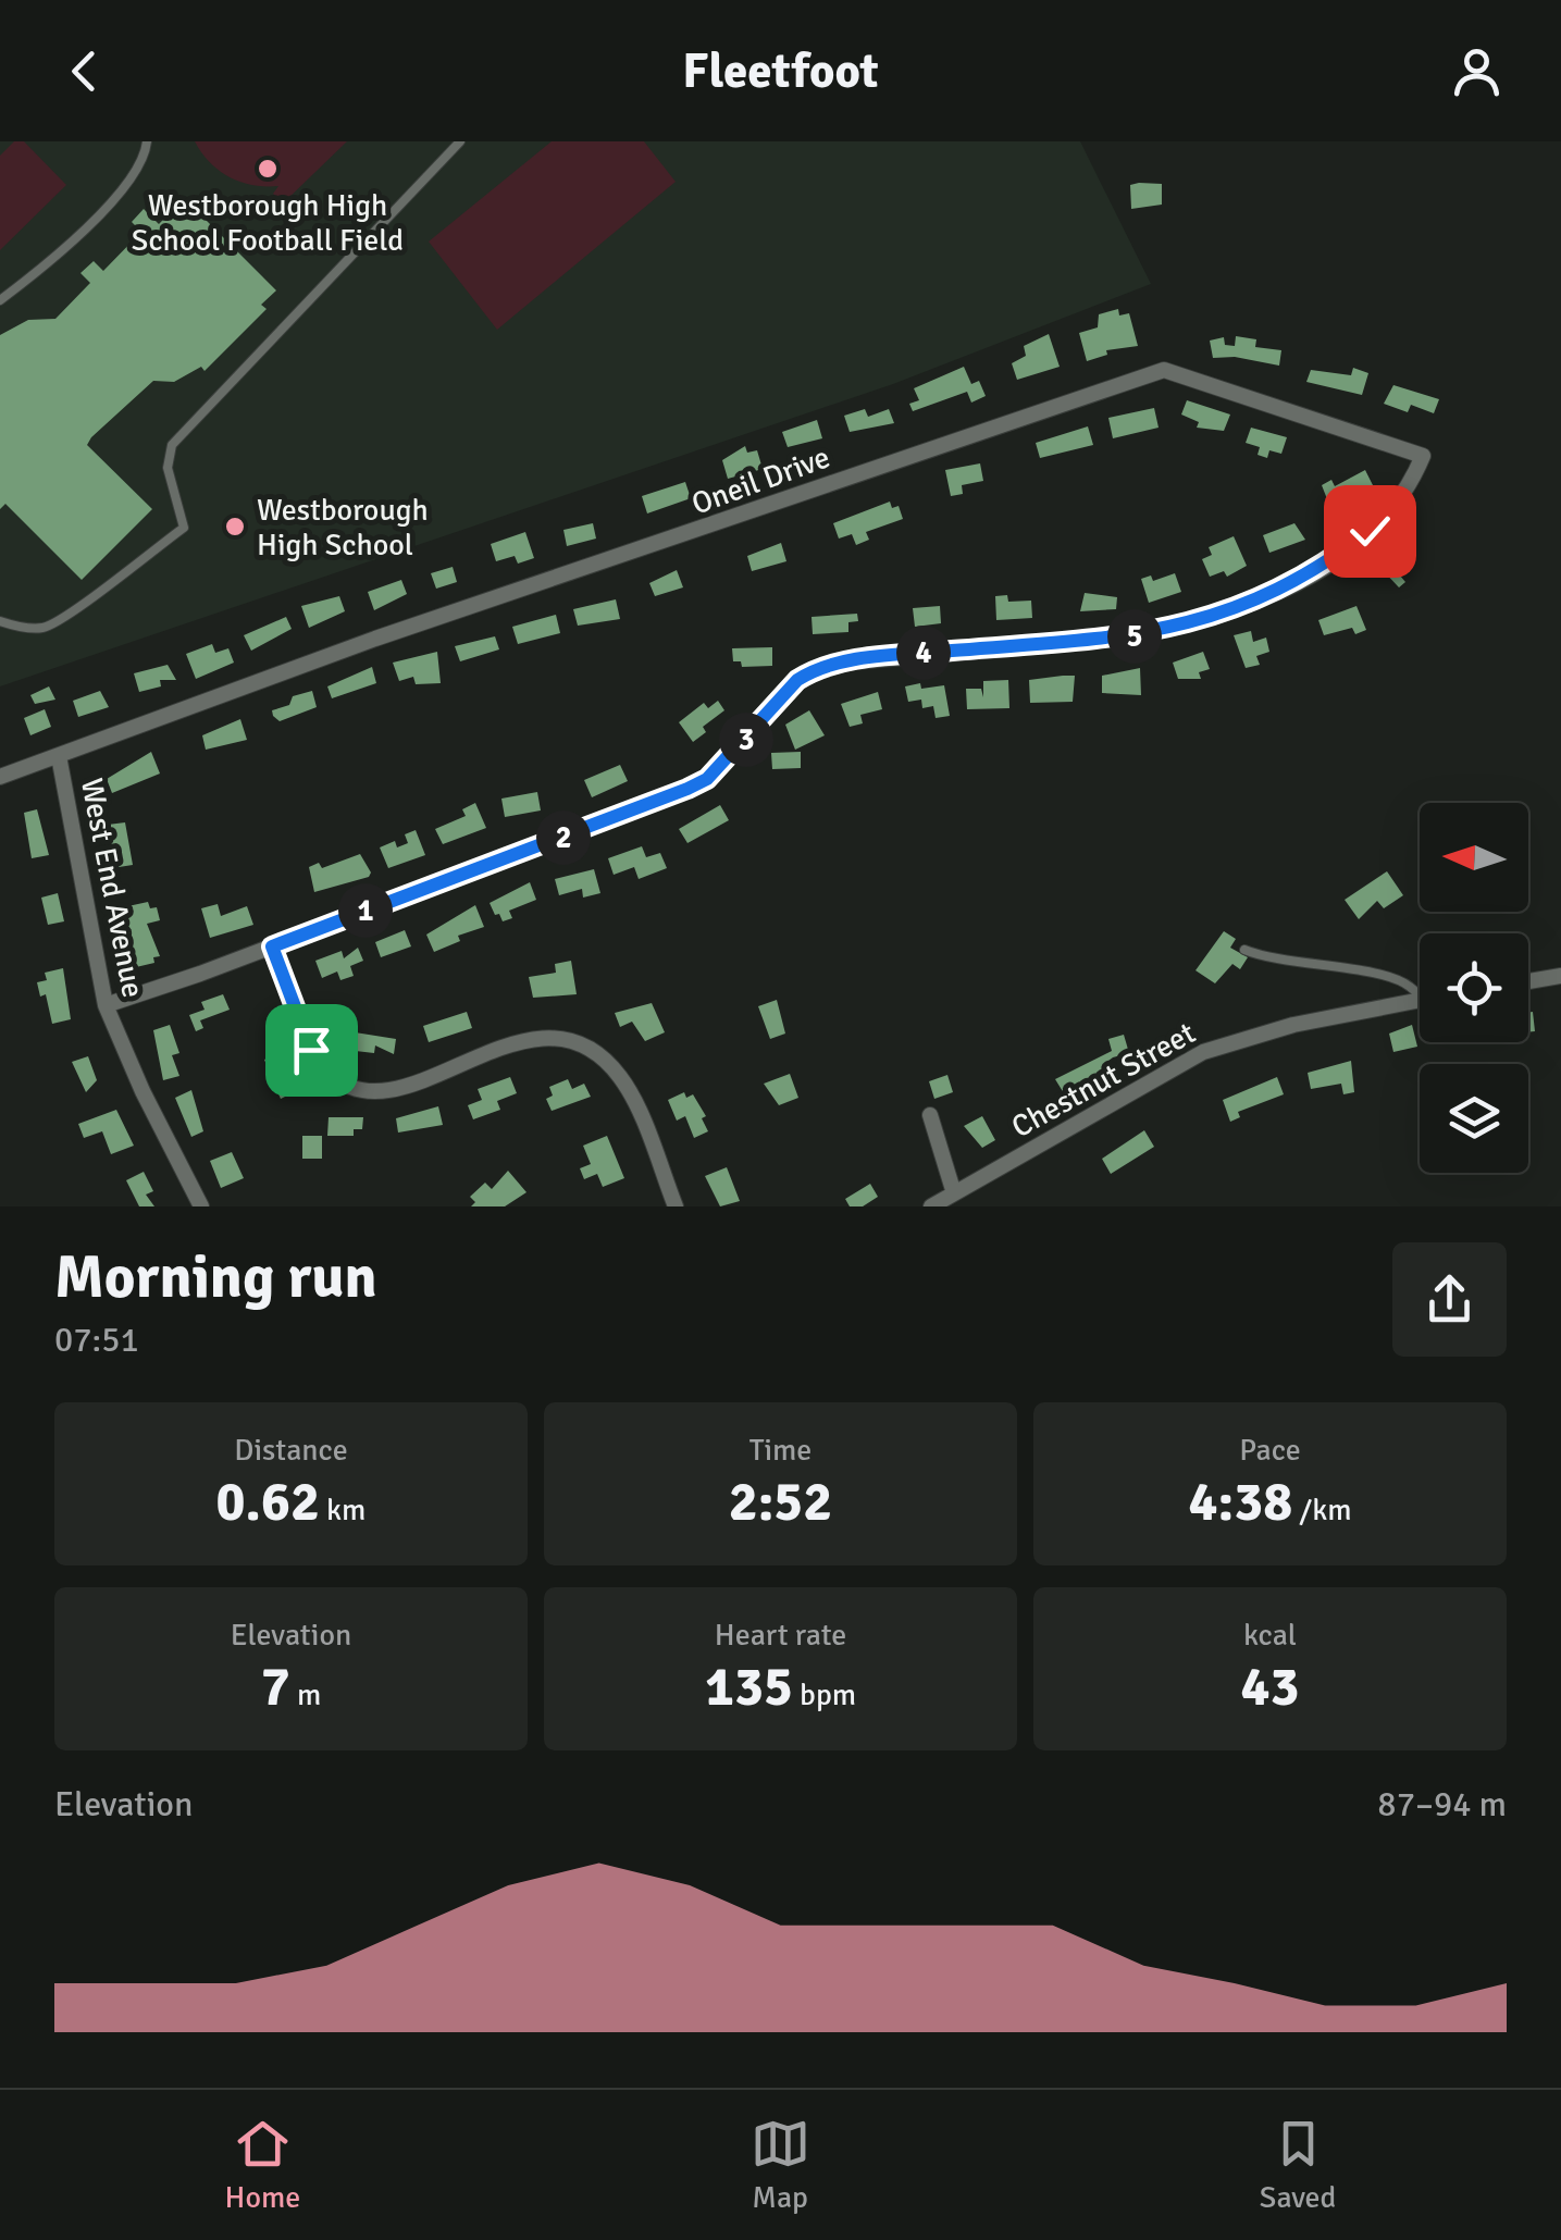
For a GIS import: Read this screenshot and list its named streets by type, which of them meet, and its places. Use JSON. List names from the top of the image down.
{
  "streets": {
    "street": ["Oneil Drive", "West End Avenue", "Chestnut Street"]
  },
  "crossings": [
    ["Oneil Drive", "West End Avenue"]
  ],
  "places": ["Westborough High School Football Field", "Westborough High School"],
  "north": "left",
  "page": {
    "header": "Fleetfoot",
    "pins": [
      "5",
      "4",
      "3",
      "2",
      "1"
    ],
    "heading": ["Morning run", "07:51"],
    "stats": [
      ["Distance", "0.62 km"],
      ["Time", "2:52"],
      ["Pace", "4:38 /km"],
      ["Elevation", "7 m"],
      ["Heart rate", "135 bpm"],
      ["kcal", "43"]
    ],
    "chart": ["Elevation", "87–94 m"],
    "tabs": ["Home", "Map", "Saved"]
  }
}
